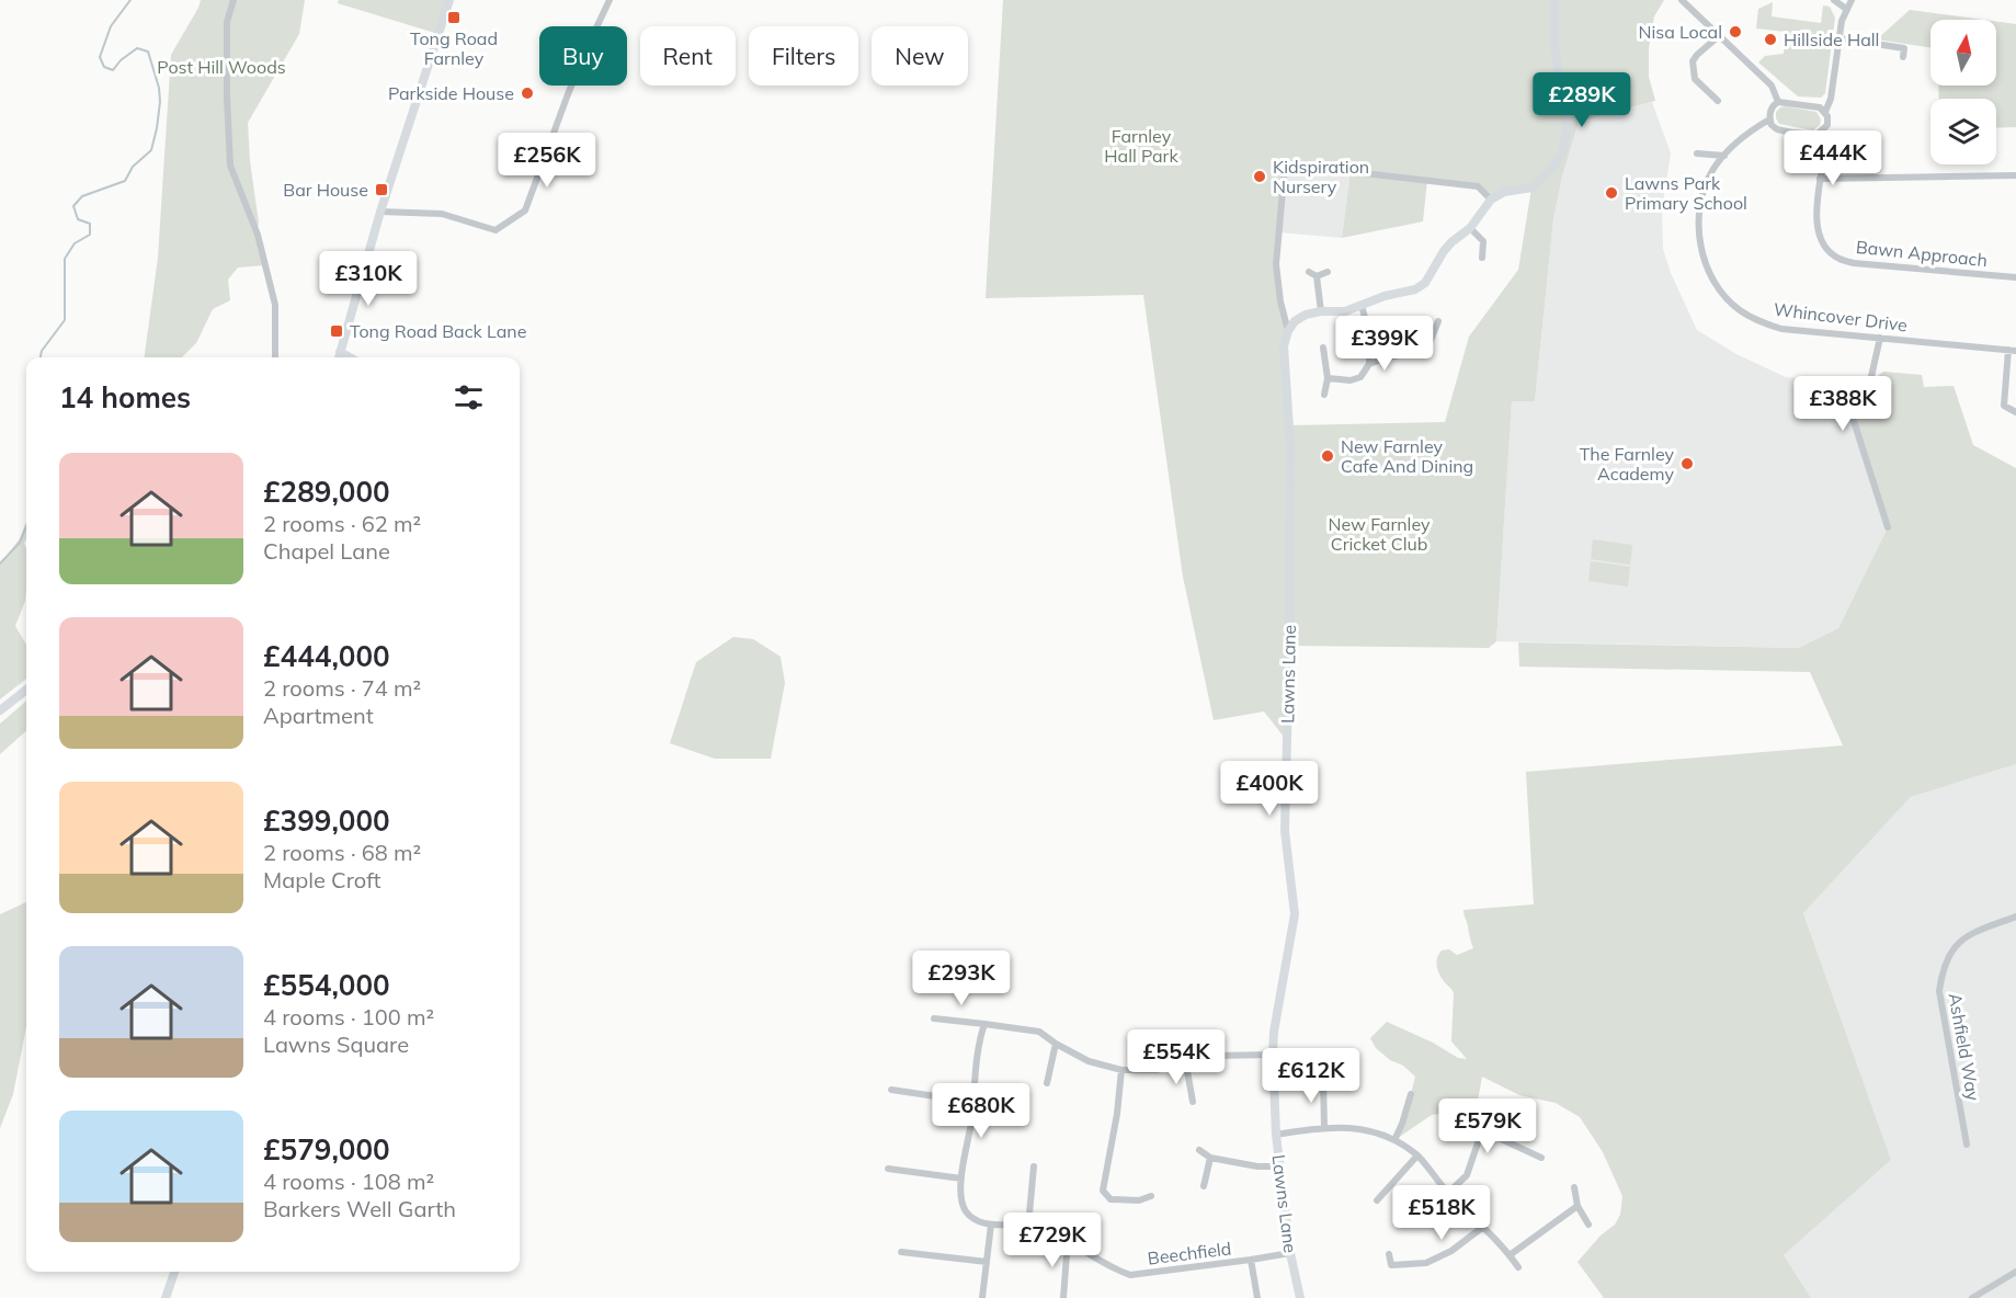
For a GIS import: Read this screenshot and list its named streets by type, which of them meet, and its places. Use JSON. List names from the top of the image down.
{
  "streets": {
    "street": [
      "Bawn Approach",
      "Whincover Drive",
      "Lawns Lane",
      "Ashfield Way",
      "Beechfield"
    ]
  },
  "crossings": [
    ["Lawns Lane", "Beechfield"]
  ],
  "parks": ["Post Hill Woods", "Farnley Hall Park", "New Farnley Cricket Club"],
  "places": {
    "transit": ["Tong Road Farnley", "Bar House", "Tong Road Back Lane"],
    "other": [
      "Nisa Local",
      "Hillside Hall",
      "Parkside House",
      "Kidspiration Nursery",
      "Lawns Park Primary School",
      "New Farnley Cafe And Dining",
      "The Farnley Academy"
    ]
  },
  "north": "top",
  "page": {
    "chip": [
      "Buy",
      "Rent",
      "Filters",
      "New"
    ],
    "price": [
      "£289K",
      "£444K",
      "£256K",
      "£310K",
      "£399K",
      "£388K",
      "£400K",
      "£293K",
      "£554K",
      "£612K",
      "£680K",
      "£579K",
      "£518K",
      "£729K"
    ],
    "heading": "14 homes",
    "list": [
      {
        "name": "£289,000",
        "note": "2 rooms · 62 m² · Chapel Lane"
      },
      {
        "name": "£444,000",
        "note": "2 rooms · 74 m² · Apartment"
      },
      {
        "name": "£399,000",
        "note": "2 rooms · 68 m² · Maple Croft"
      },
      {
        "name": "£554,000",
        "note": "4 rooms · 100 m² · Lawns Square"
      },
      {
        "name": "£579,000",
        "note": "4 rooms · 108 m² · Barkers Well Garth"
      }
    ]
  }
}
